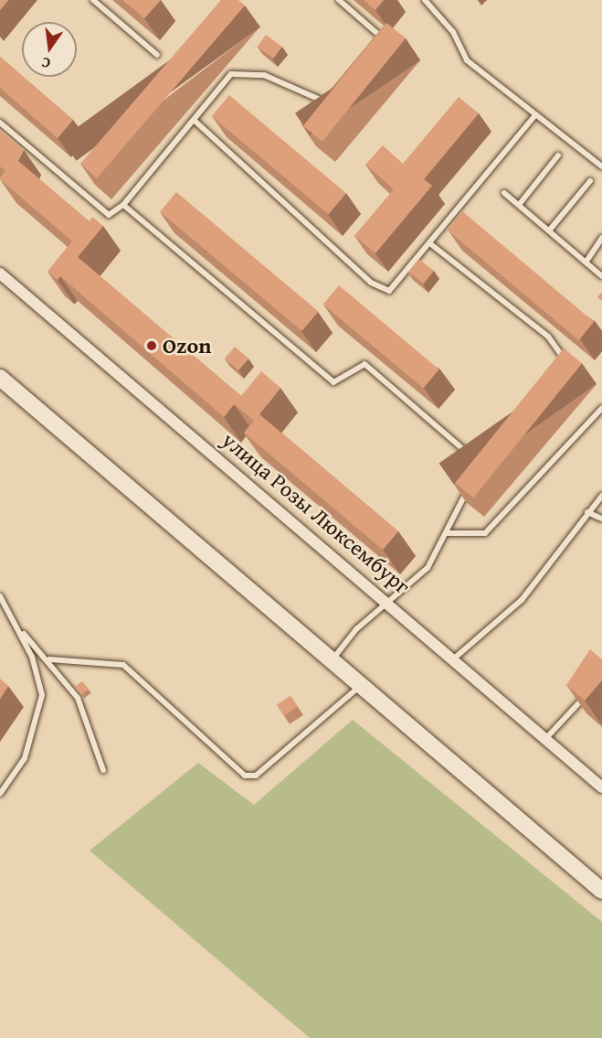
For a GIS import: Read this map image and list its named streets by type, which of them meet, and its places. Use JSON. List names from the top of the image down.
{
  "streets": {
    "street": ["улица Розы Люксембург"]
  },
  "places": ["Ozon"],
  "north": "bottom"
}
